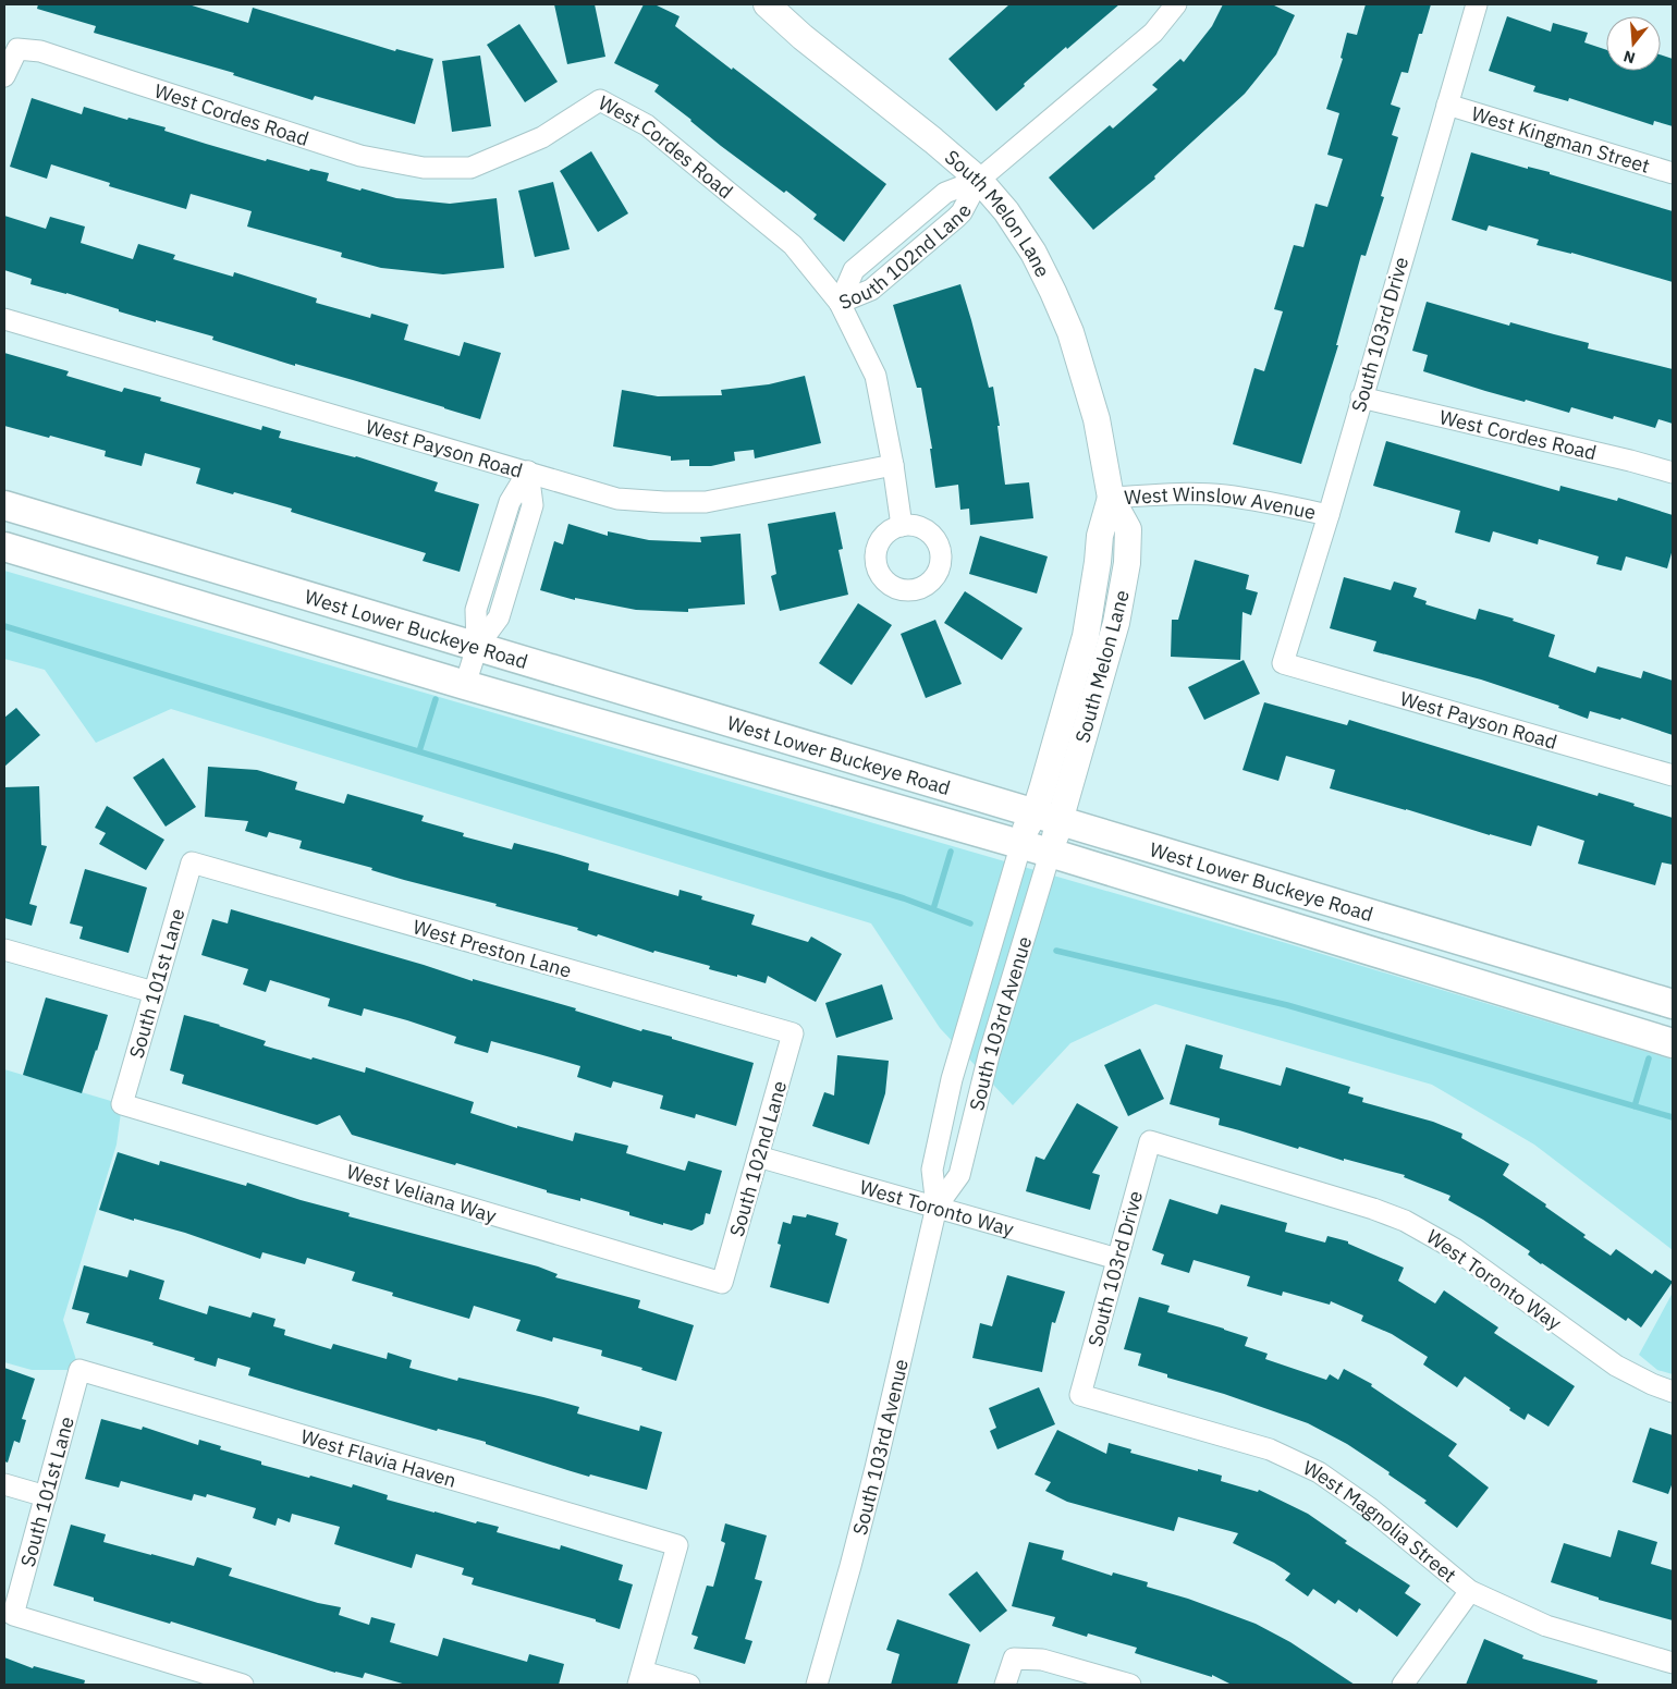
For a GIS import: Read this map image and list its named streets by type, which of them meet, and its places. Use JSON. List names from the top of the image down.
{
  "streets": {
    "main road": ["West Lower Buckeye Road"],
    "street": [
      "West Cordes Road",
      "West Kingman Street",
      "South Melon Lane",
      "South 102nd Lane",
      "South 103rd Drive",
      "West Payson Road",
      "West Winslow Avenue",
      "West Preston Lane",
      "South 101st Lane",
      "South 103rd Avenue",
      "West Veliana Way",
      "West Toronto Way",
      "West Flavia Haven",
      "West Magnolia Street"
    ]
  },
  "crossings": [
    ["West Cordes Road", "South 102nd Lane"],
    ["West Cordes Road", "South 103rd Drive"],
    ["West Cordes Road", "West Payson Road"],
    ["West Kingman Street", "South 103rd Drive"],
    ["South Melon Lane", "South 102nd Lane"],
    ["South Melon Lane", "West Winslow Avenue"],
    ["South Melon Lane", "West Lower Buckeye Road"],
    ["South Melon Lane", "South 103rd Avenue"],
    ["South 102nd Lane", "West Preston Lane"],
    ["South 102nd Lane", "West Veliana Way"],
    ["South 102nd Lane", "West Toronto Way"],
    ["South 103rd Drive", "West Payson Road"],
    ["South 103rd Drive", "West Winslow Avenue"],
    ["South 103rd Drive", "West Toronto Way"],
    ["South 103rd Drive", "West Magnolia Street"],
    ["West Lower Buckeye Road", "South 103rd Avenue"],
    ["West Preston Lane", "South 101st Lane"],
    ["South 101st Lane", "West Veliana Way"],
    ["South 101st Lane", "West Flavia Haven"],
    ["South 103rd Avenue", "West Toronto Way"]
  ],
  "north": "bottom"
}
